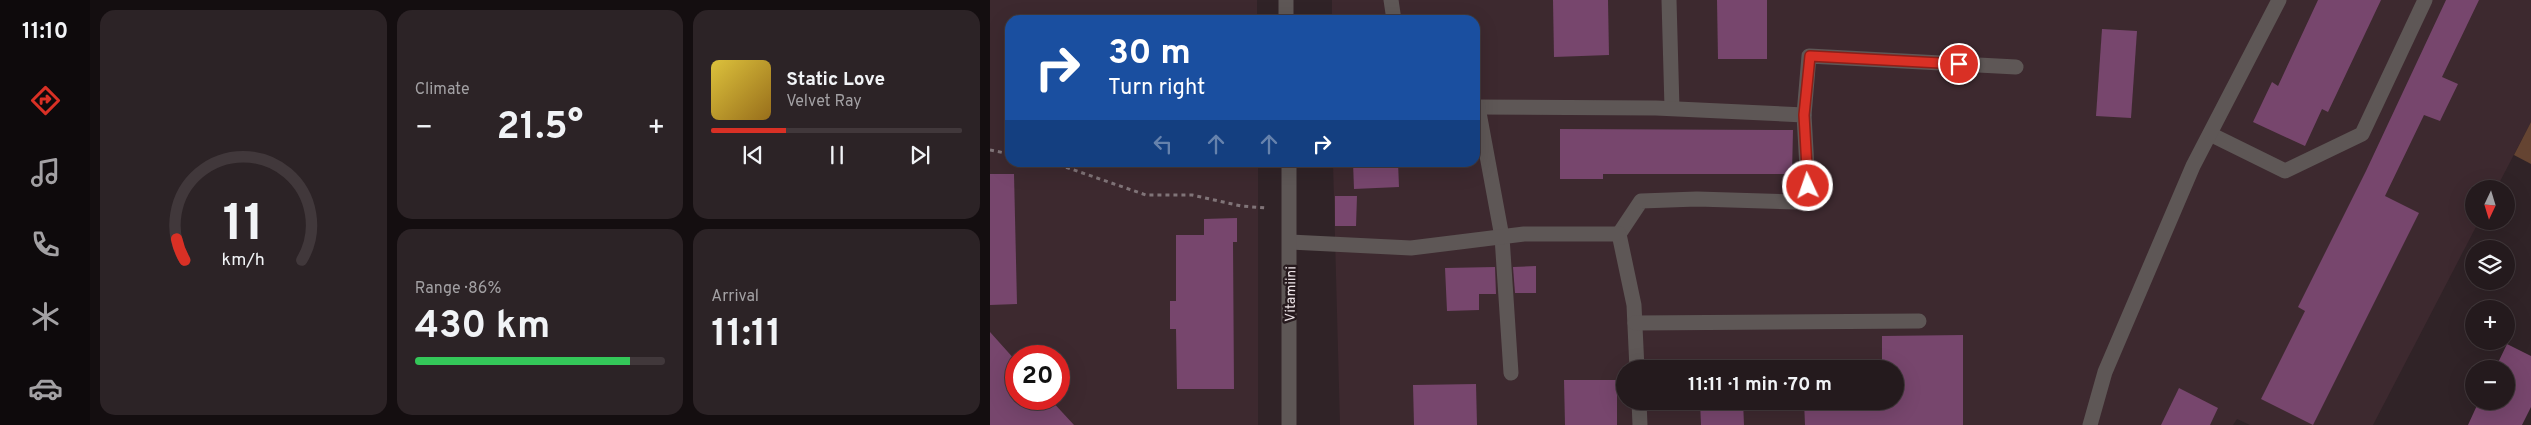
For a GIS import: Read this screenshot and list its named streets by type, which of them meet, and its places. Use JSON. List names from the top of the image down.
{
  "streets": {
    "street": ["Vitamiini"]
  },
  "north": "bottom",
  "page": {
    "tabs": "11:10",
    "tile": [
      "Climate",
      ["Range · 86%", "430 km"],
      ["Arrival", "11:11"]
    ],
    "turn": ["30 m", "Turn right"],
    "song": ["Static Love", "Velvet Ray"],
    "heat": ["−", "21.5°", "+"],
    "map_buttons": ["+", "−"],
    "limit": "20",
    "trip": "11:11 · 1 min · 70 m",
    "gauge": ["11", "km/h"]
  }
}
